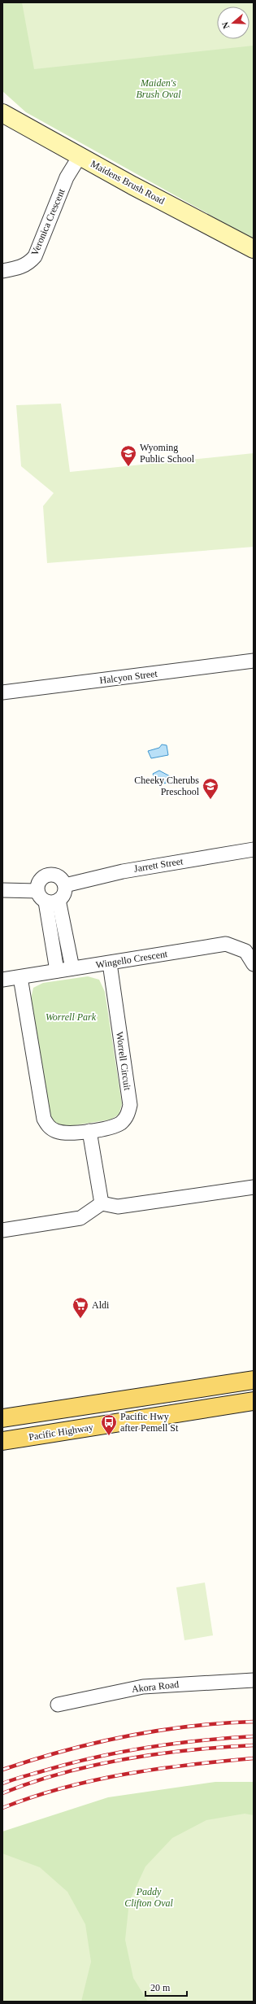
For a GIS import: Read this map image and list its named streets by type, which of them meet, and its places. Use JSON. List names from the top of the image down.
{
  "streets": {
    "main road": ["Pacific Highway"],
    "street": [
      "Maidens Brush Road",
      "Veronica Crescent",
      "Halcyon Street",
      "Jarrett Street",
      "Wingello Crescent",
      "Worrell Circuit",
      "Akora Road"
    ]
  },
  "crossings": [
    ["Maidens Brush Road", "Veronica Crescent"],
    ["Wingello Crescent", "Worrell Circuit"]
  ],
  "parks": ["Maiden's Brush Oval", "Worrell Park", "Paddy Clifton Oval"],
  "places": {
    "school or university": ["Wyoming Public School", "Cheeky Cherubs Preschool"],
    "supermarket": ["Aldi"],
    "bus stop": ["Pacific Hwy after Pemell St"]
  },
  "scale_bar": "20 m",
  "north": "left"
}
